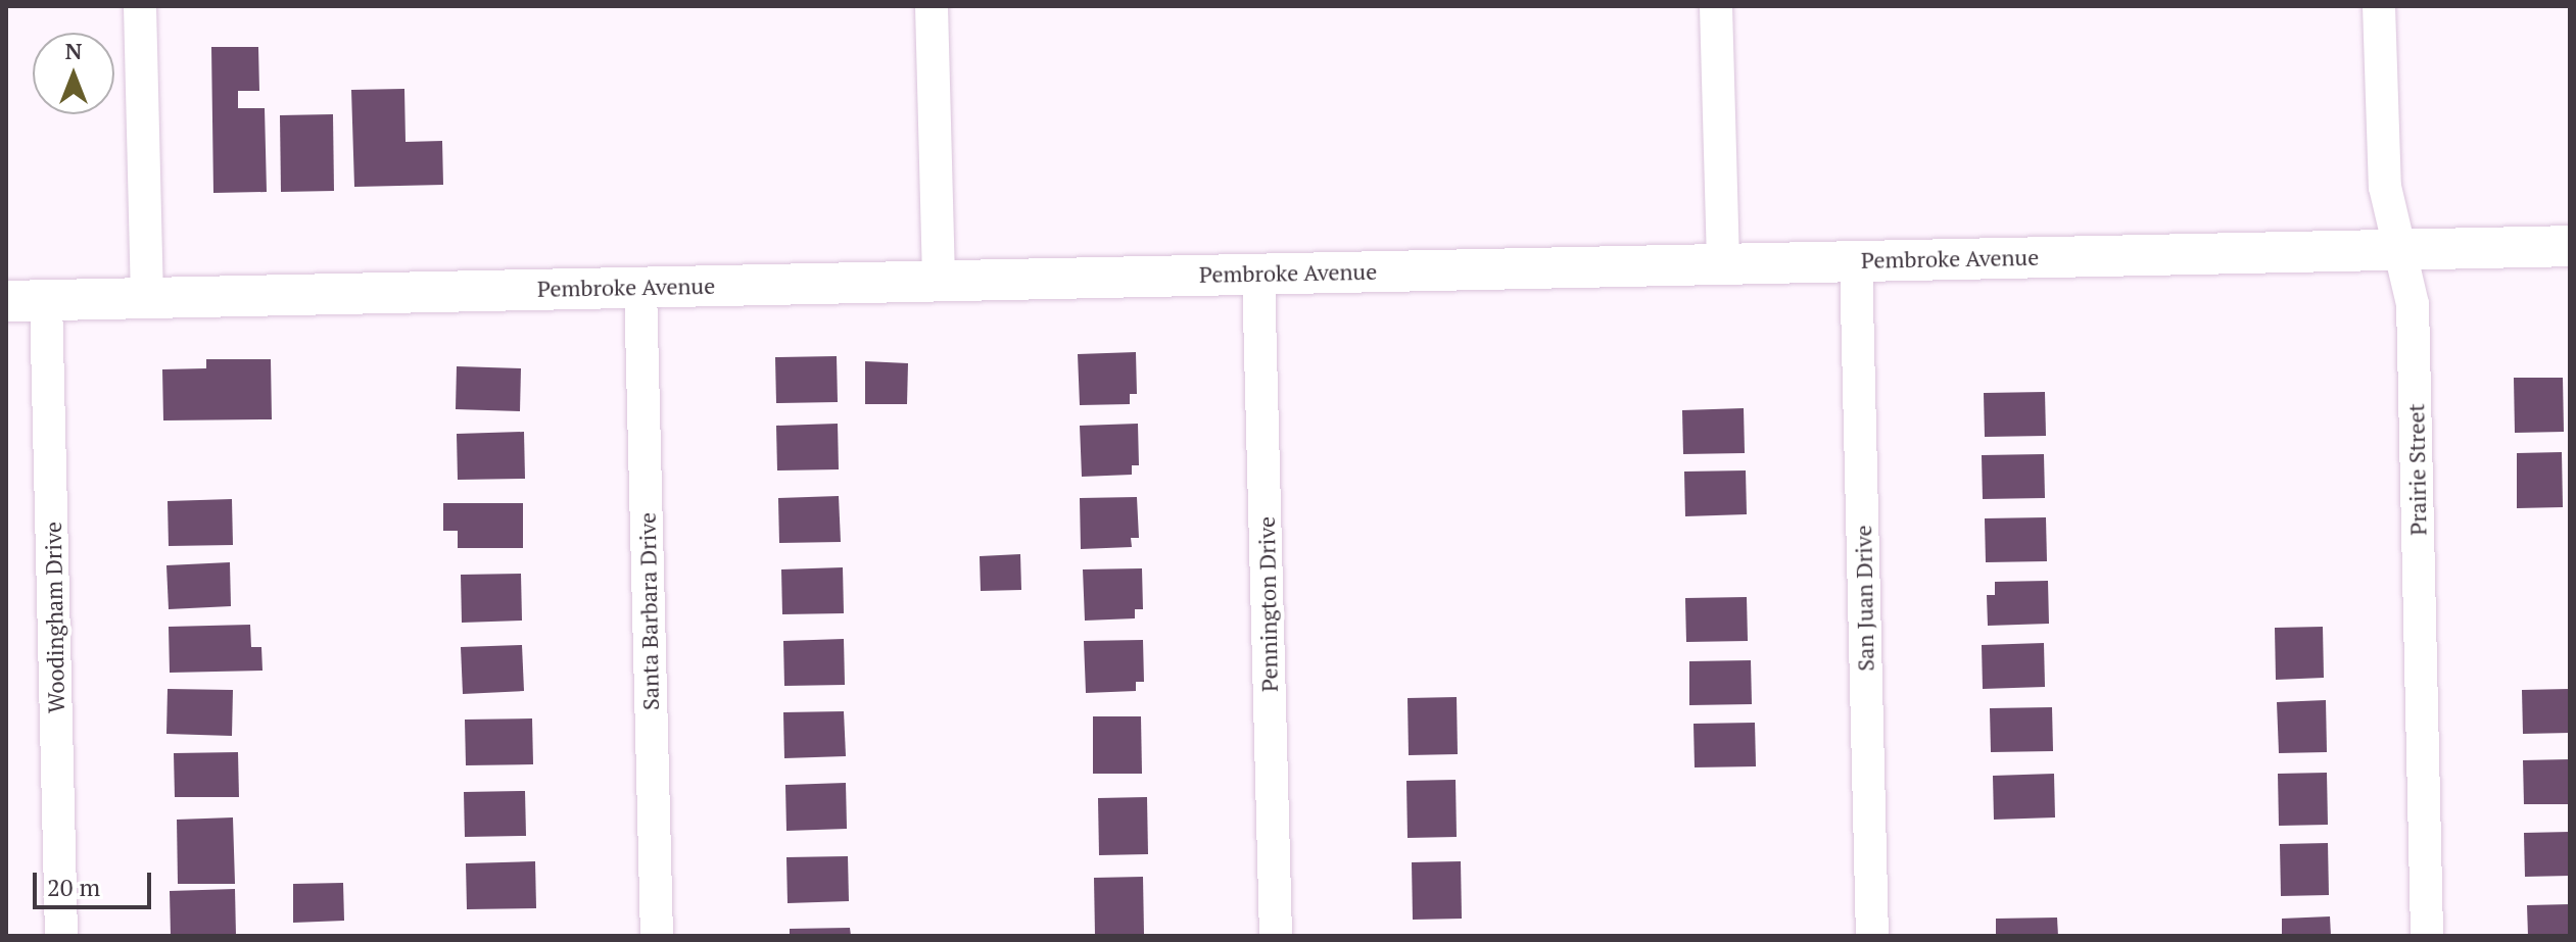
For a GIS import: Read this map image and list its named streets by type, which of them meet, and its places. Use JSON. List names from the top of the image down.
{
  "streets": {
    "street": [
      "Pembroke Avenue",
      "Prairie Street",
      "San Juan Drive",
      "Pennington Drive",
      "Santa Barbara Drive",
      "Woodingham Drive"
    ]
  },
  "crossings": [
    ["Pembroke Avenue", "Prairie Street"],
    ["Pembroke Avenue", "San Juan Drive"],
    ["Pembroke Avenue", "Pennington Drive"],
    ["Pembroke Avenue", "Santa Barbara Drive"],
    ["Pembroke Avenue", "Woodingham Drive"]
  ],
  "scale_bar": "20 m",
  "north": "top"
}
